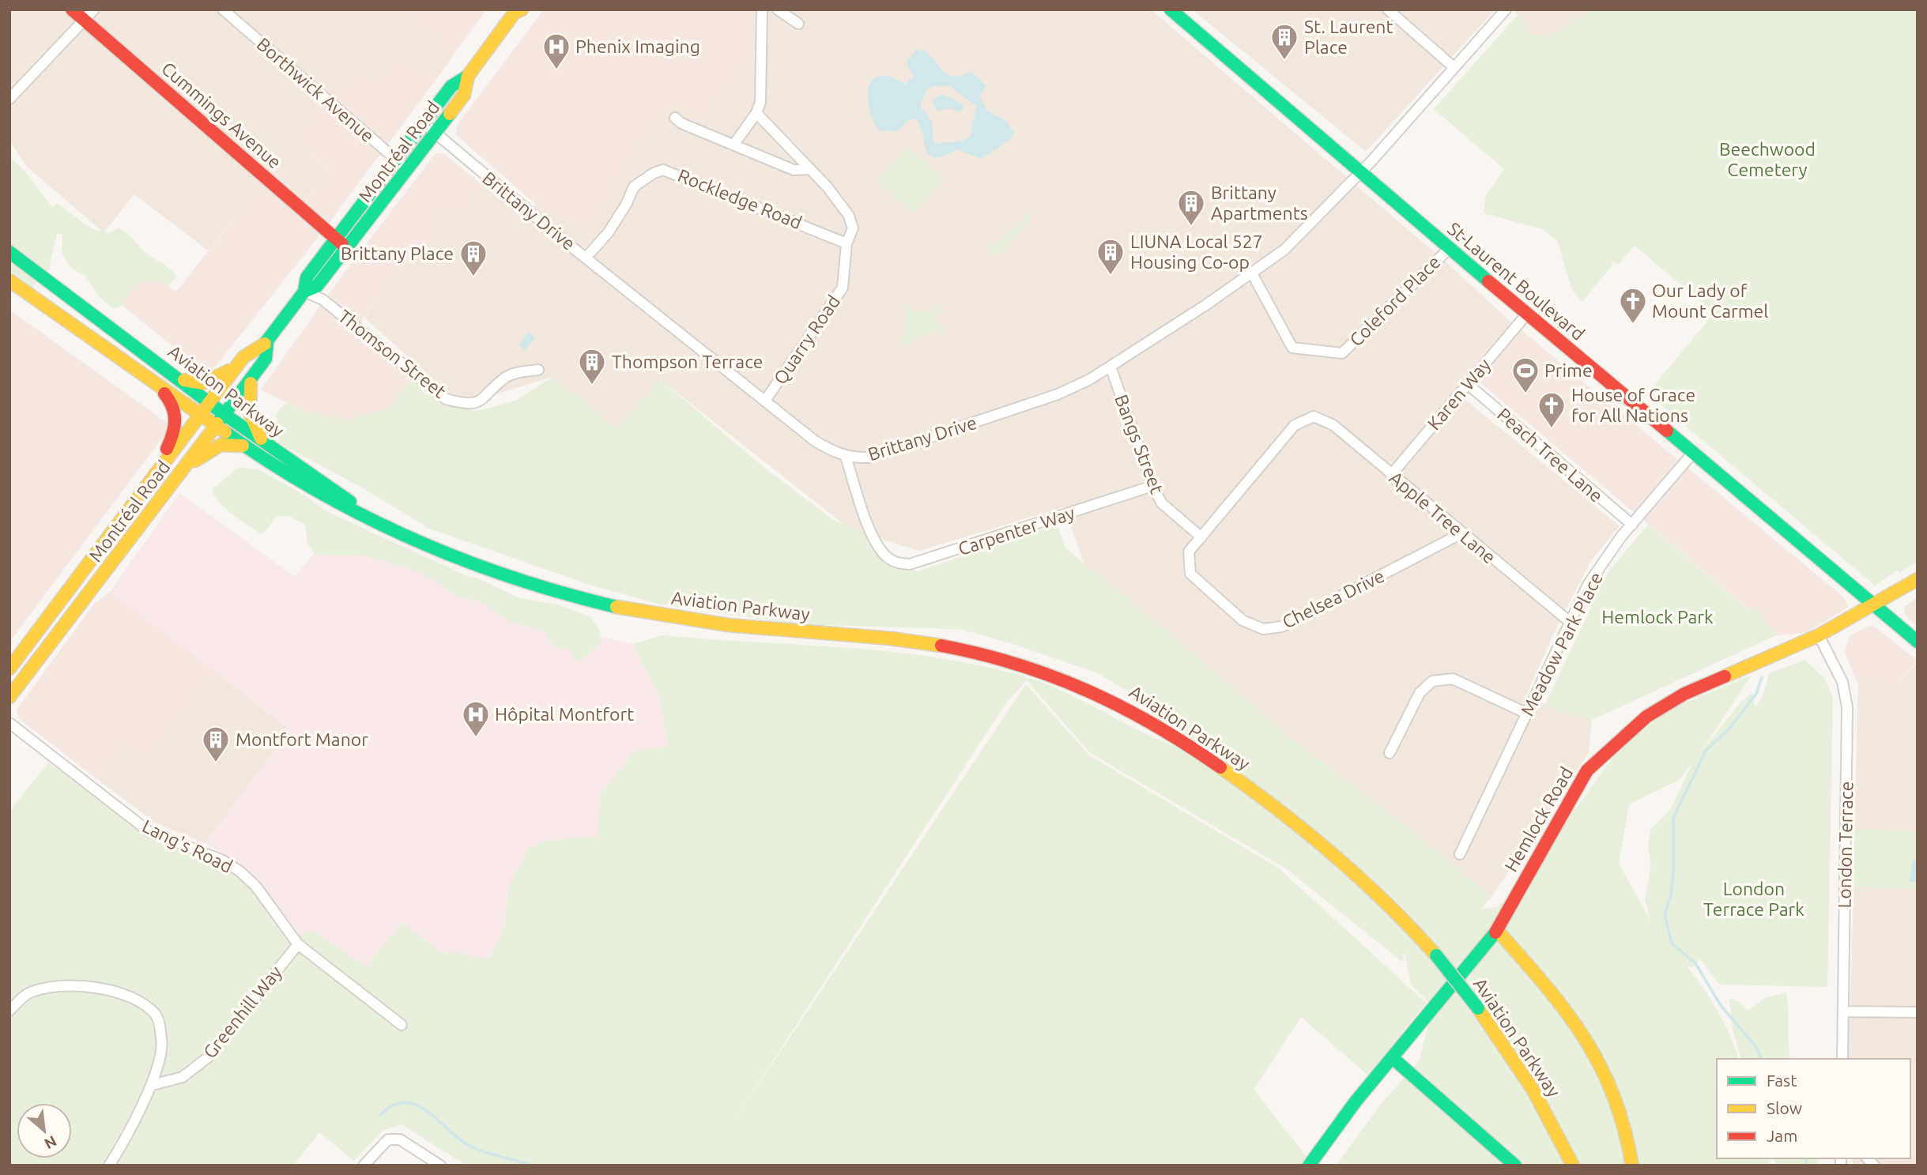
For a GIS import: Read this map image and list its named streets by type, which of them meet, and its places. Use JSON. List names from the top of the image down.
{
  "streets": {
    "main road": [
      "Cummings Avenue",
      "Montréal Road",
      "St-Laurent Boulevard",
      "Aviation Parkway",
      "Hemlock Road"
    ],
    "street": [
      "Borthwick Avenue",
      "Rockledge Road",
      "Brittany Drive",
      "Coleford Place",
      "Quarry Road",
      "Thomson Street",
      "Karen Way",
      "Bangs Street",
      "Peach Tree Lane",
      "Apple Tree Lane",
      "Carpenter Way",
      "Chelsea Drive",
      "Meadow Park Place",
      "London Terrace",
      "Lang's Road",
      "Greenhill Way"
    ]
  },
  "crossings": [
    ["Borthwick Avenue", "Montréal Road"],
    ["Cummings Avenue", "Montréal Road"],
    ["Montréal Road", "Brittany Drive"],
    ["Montréal Road", "Thomson Street"],
    ["Montréal Road", "Aviation Parkway"],
    ["Rockledge Road", "Brittany Drive"],
    ["Rockledge Road", "Quarry Road"],
    ["Brittany Drive", "St-Laurent Boulevard"],
    ["Brittany Drive", "Coleford Place"],
    ["Brittany Drive", "Quarry Road"],
    ["Brittany Drive", "Bangs Street"],
    ["Brittany Drive", "Carpenter Way"],
    ["St-Laurent Boulevard", "Coleford Place"],
    ["St-Laurent Boulevard", "Karen Way"],
    ["St-Laurent Boulevard", "Meadow Park Place"],
    ["St-Laurent Boulevard", "Hemlock Road"],
    ["Karen Way", "Peach Tree Lane"],
    ["Karen Way", "Apple Tree Lane"],
    ["Bangs Street", "Carpenter Way"],
    ["Bangs Street", "Chelsea Drive"],
    ["Peach Tree Lane", "Meadow Park Place"],
    ["Apple Tree Lane", "Chelsea Drive"],
    ["Apple Tree Lane", "Meadow Park Place"],
    ["Hemlock Road", "London Terrace"],
    ["Lang's Road", "Greenhill Way"]
  ],
  "parks": ["Beechwood Cemetery", "Hemlock Park", "London Terrace Park"],
  "places": {
    "building": [
      "St. Laurent Place",
      "Brittany Apartments",
      "LIUNA Local 527 Housing Co-op",
      "Brittany Place",
      "Thompson Terrace",
      "Montfort Manor"
    ],
    "hospital": ["Phenix Imaging", "Hôpital Montfort"],
    "church": ["Our Lady of Mount Carmel", "House of Grace for All Nations"],
    "sports": ["Prime"]
  },
  "legend": ["Fast", "Slow", "Jam"],
  "north": "bottom right"
}
